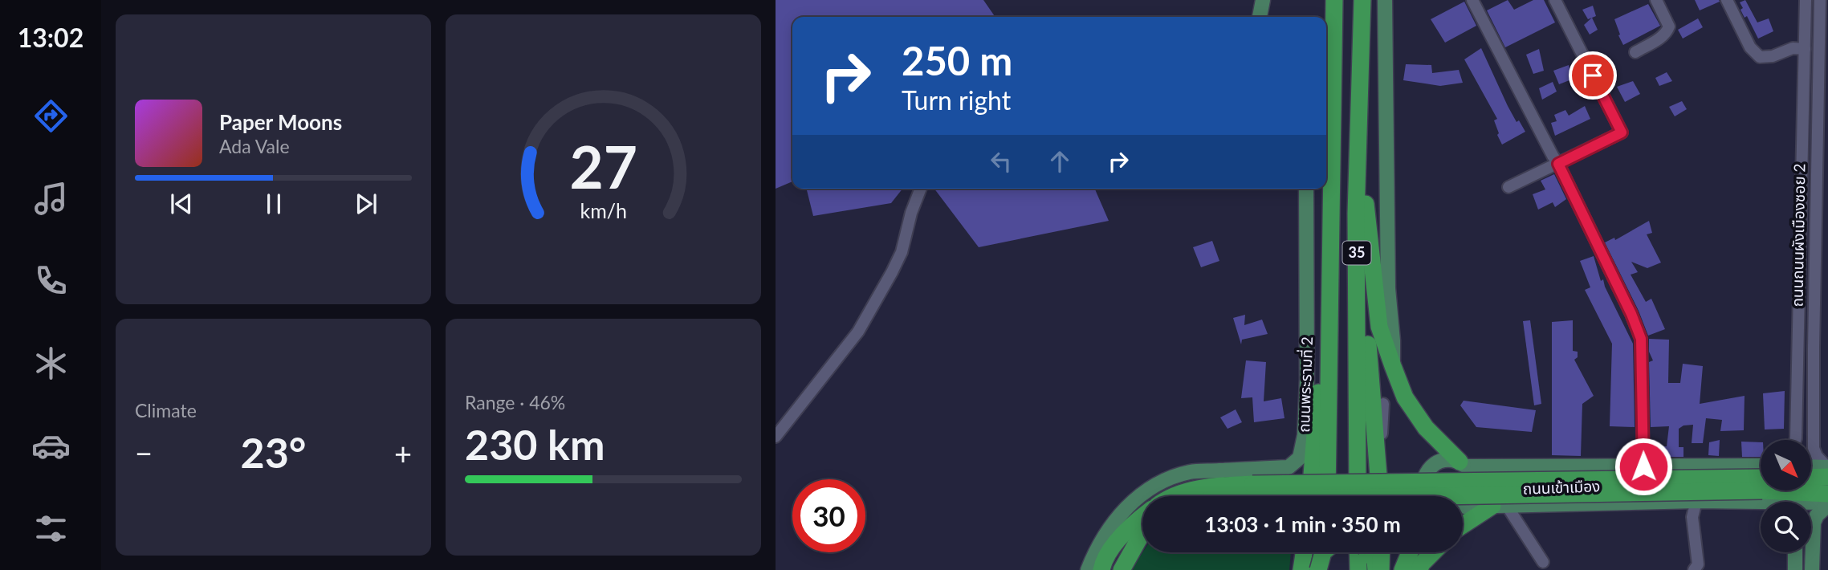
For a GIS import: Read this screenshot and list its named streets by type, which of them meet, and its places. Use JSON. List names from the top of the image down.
{
  "streets": {
    "highway": ["35", "ถนนพระรามที่ 2"],
    "main road": ["ถนนเข้าเมือง"],
    "street": ["ถนนถนนผังเมืองซอย 2"]
  },
  "north": "bottom right",
  "page": {
    "tabs": "13:02",
    "turn": ["250 m", "Turn right"],
    "song": ["Paper Moons", "Ada Vale"],
    "tile": [
      "Climate",
      ["Range · 46%", "230 km"]
    ],
    "heat": ["−", "23°", "+"],
    "limit": "30",
    "trip": "13:03 · 1 min · 350 m",
    "gauge": ["27", "km/h"]
  }
}
